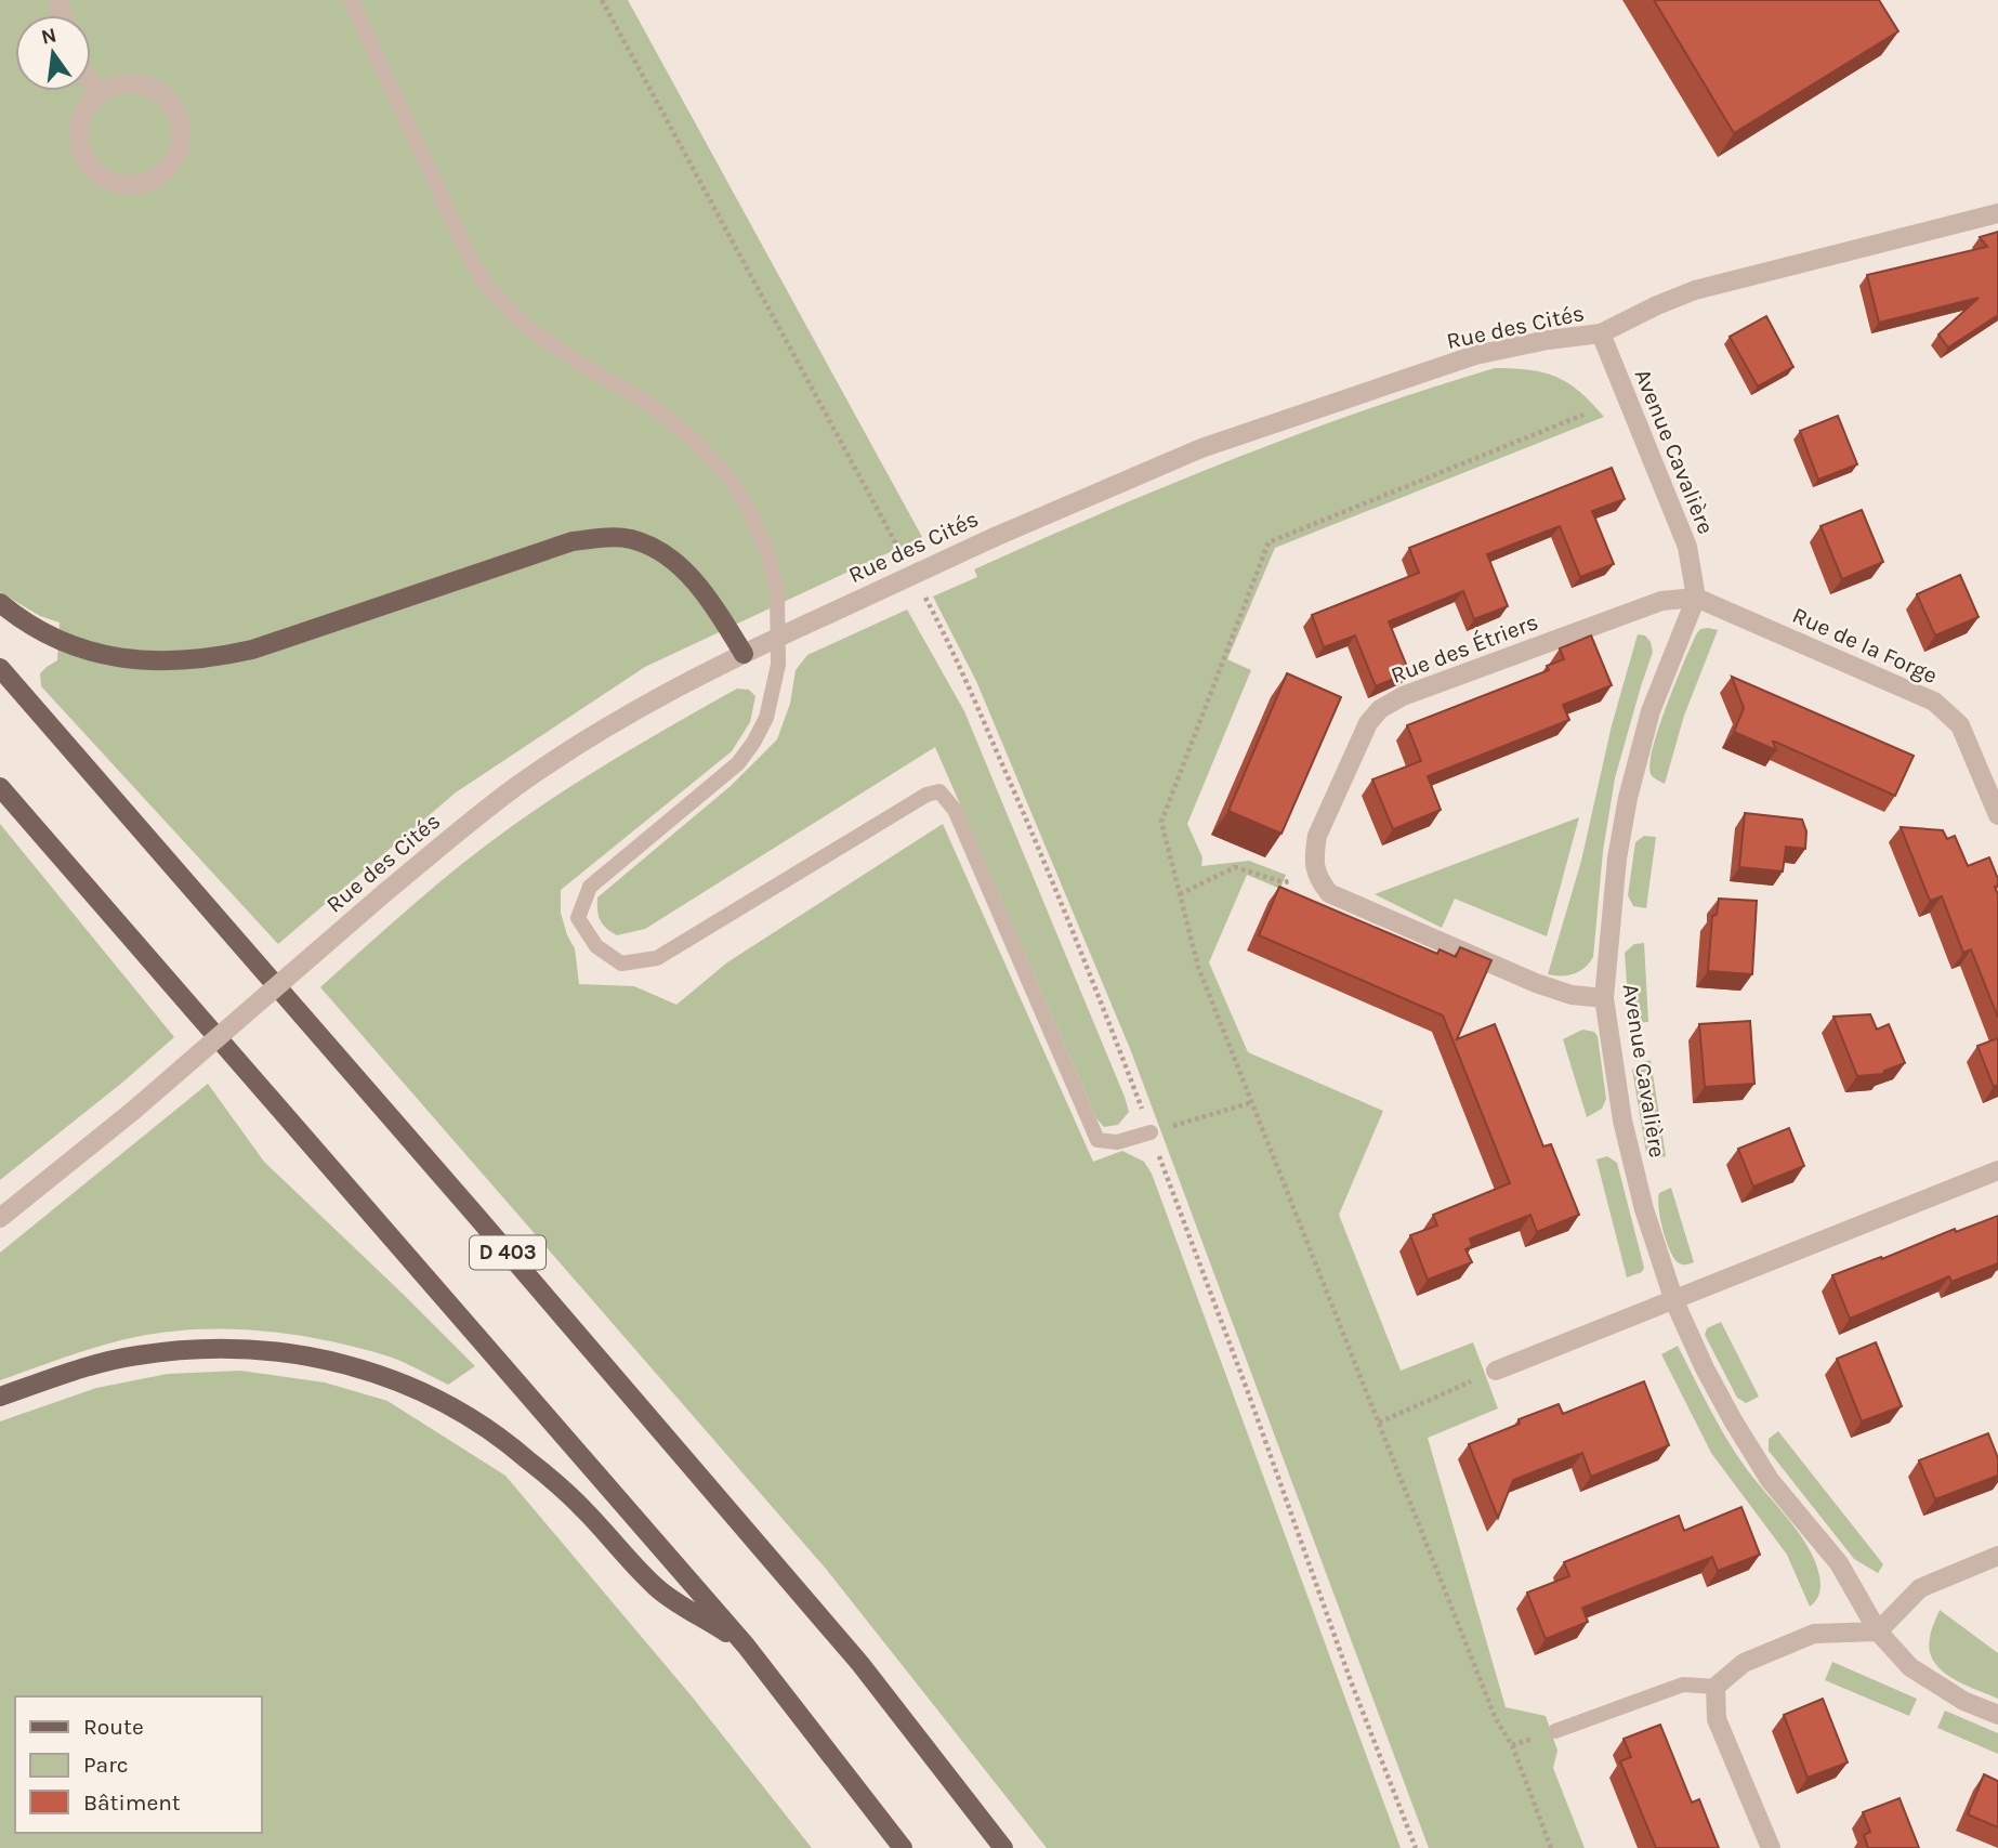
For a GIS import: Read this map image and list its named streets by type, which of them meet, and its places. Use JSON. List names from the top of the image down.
{
  "streets": {
    "main road": ["D 403"],
    "street": [
      "Rue des Cités",
      "Avenue Cavalière",
      "Rue de la Forge",
      "Rue des Étriers"
    ]
  },
  "crossings": [
    ["Rue des Cités", "Avenue Cavalière"],
    ["Avenue Cavalière", "Rue de la Forge"],
    ["Avenue Cavalière", "Rue des Étriers"],
    ["Rue de la Forge", "Rue des Étriers"]
  ],
  "legend": ["Route", "Parc", "Bâtiment"],
  "north": "top"
}
